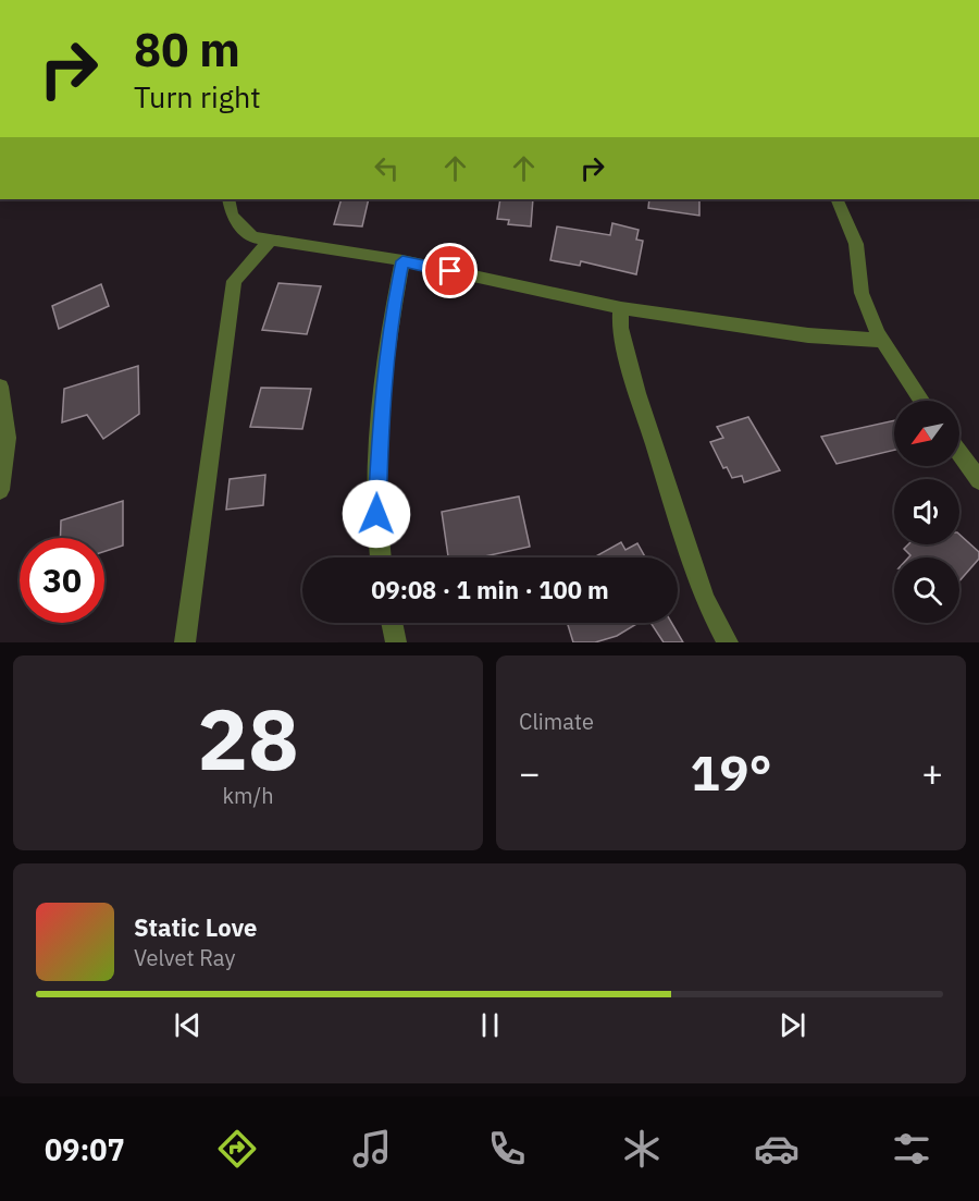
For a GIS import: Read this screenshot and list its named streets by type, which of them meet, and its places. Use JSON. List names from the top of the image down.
{
  "north": "bottom left",
  "page": {
    "turn": ["80 m", "Turn right"],
    "limit": "30",
    "trip": "09:08 · 1 min · 100 m",
    "tile": [
      ["28", "km/h"],
      "Climate"
    ],
    "heat": ["−", "19°", "+"],
    "song": ["Static Love", "Velvet Ray"],
    "tabs": "09:07"
  }
}
